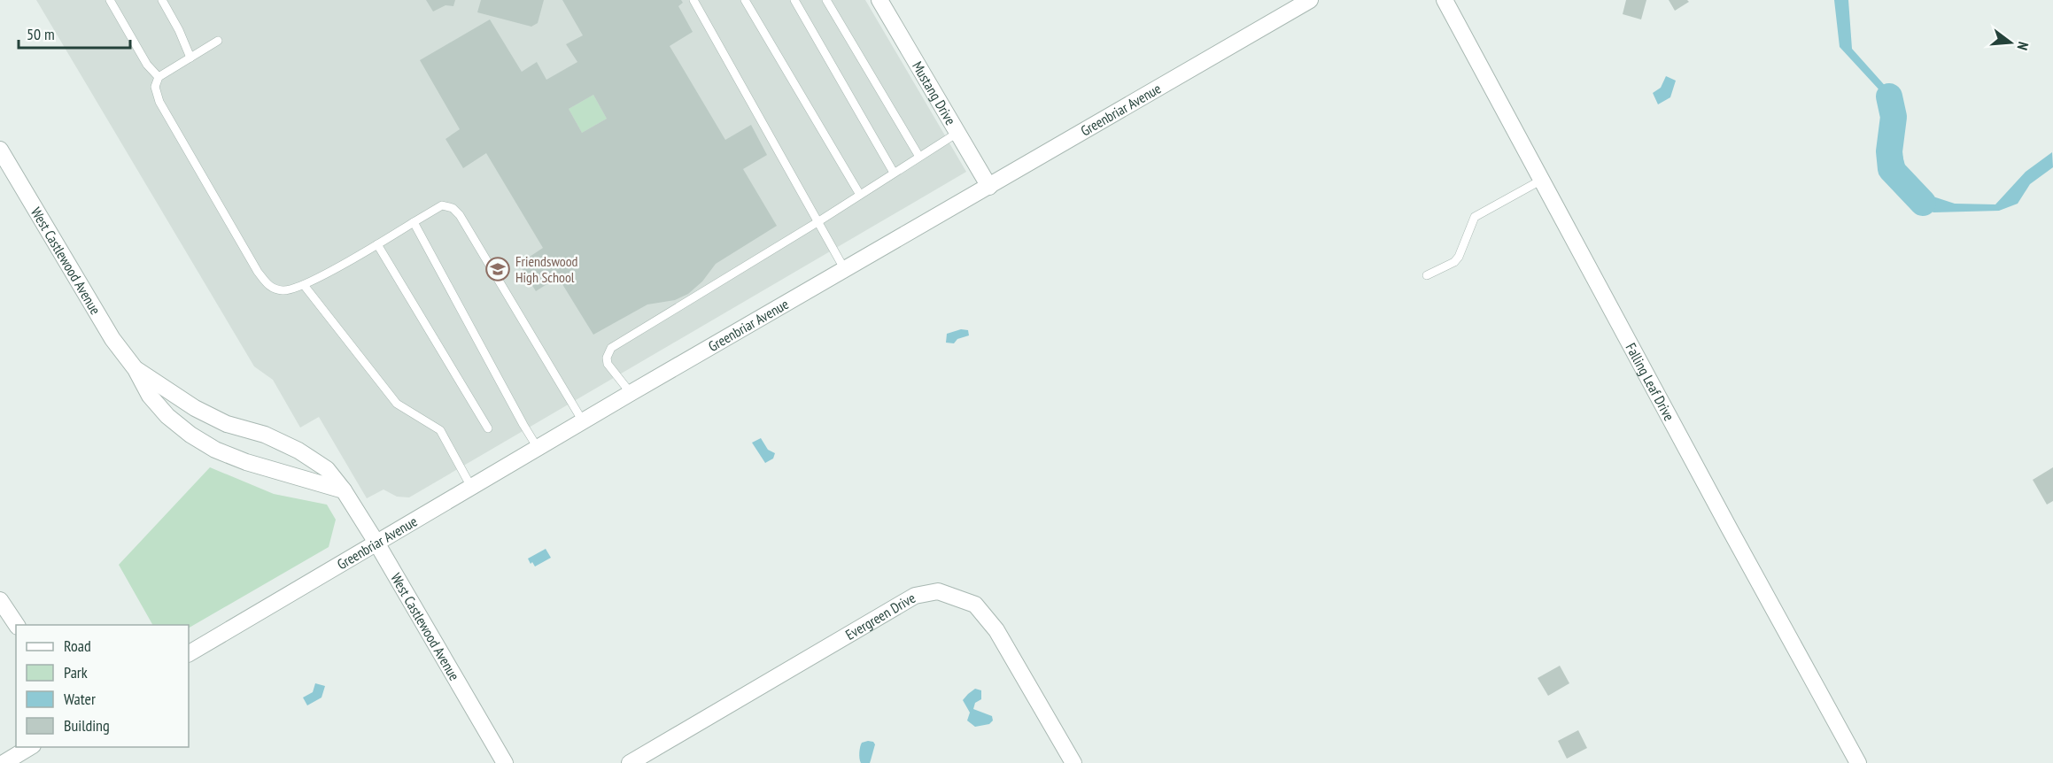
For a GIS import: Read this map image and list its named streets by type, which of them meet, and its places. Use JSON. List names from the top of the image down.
{
  "streets": {
    "street": [
      "Mustang Drive",
      "Greenbriar Avenue",
      "West Castlewood Avenue",
      "Falling Leaf Drive",
      "Evergreen Drive"
    ]
  },
  "crossings": [
    ["Mustang Drive", "Greenbriar Avenue"],
    ["Greenbriar Avenue", "West Castlewood Avenue"]
  ],
  "places": {
    "school or university": ["Friendswood High School"]
  },
  "legend": [
    "Road",
    "Park",
    "Water",
    "Building"
  ],
  "scale_bar": "50 m",
  "north": "right"
}
